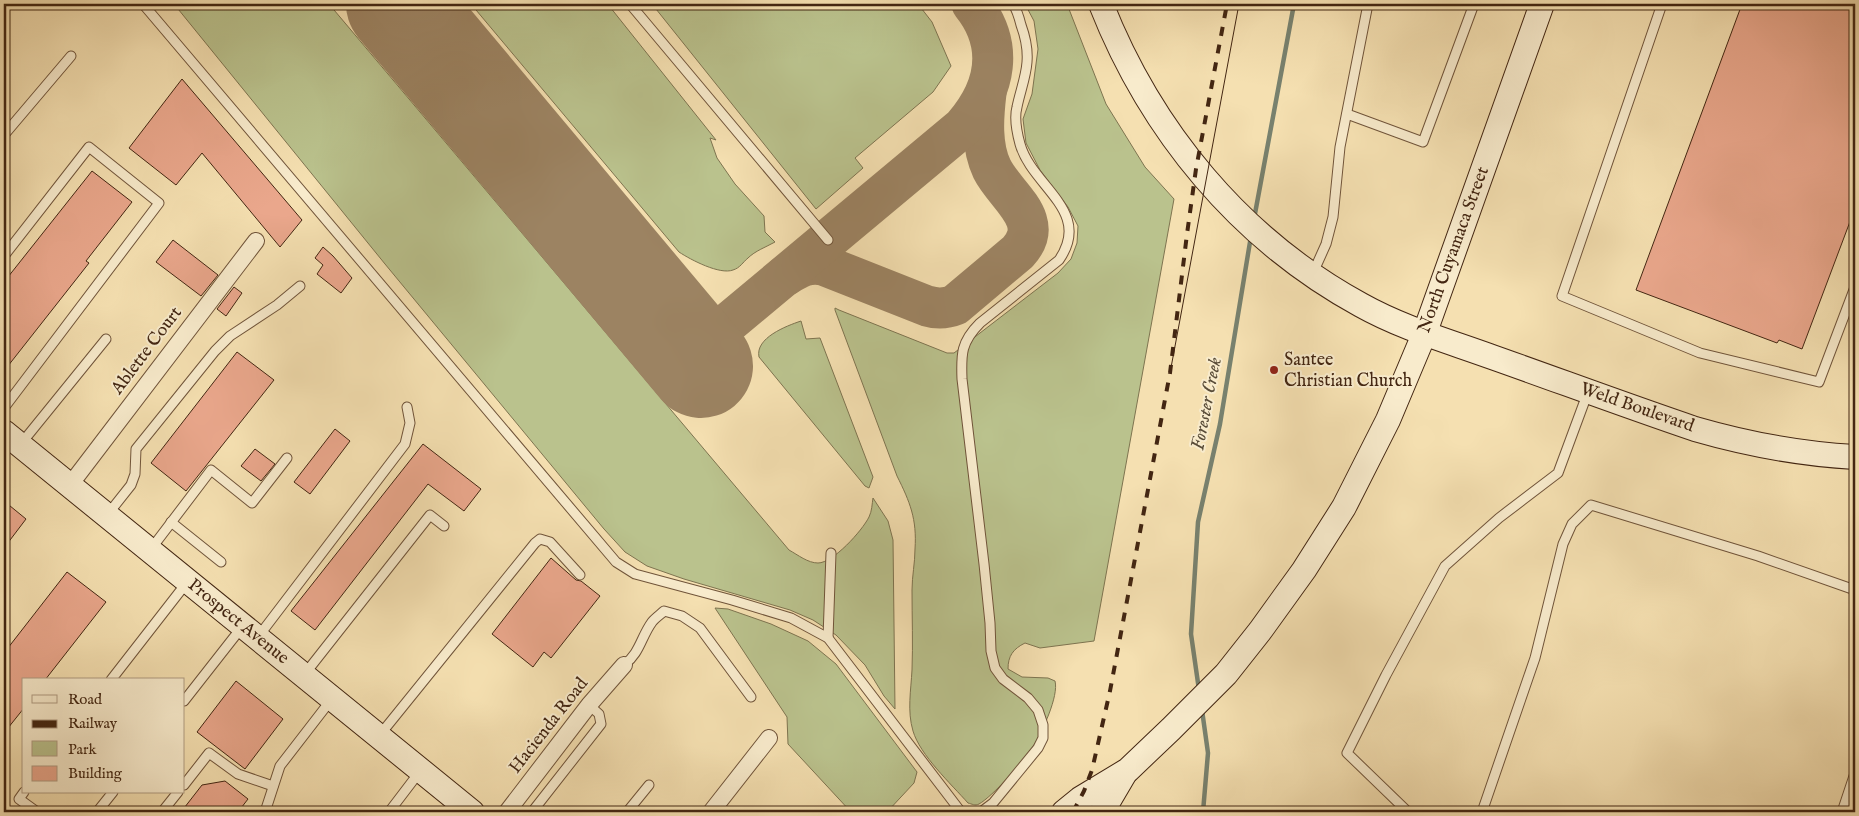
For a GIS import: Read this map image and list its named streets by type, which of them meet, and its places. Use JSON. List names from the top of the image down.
{
  "streets": {
    "main road": ["North Cuyamaca Street", "Weld Boulevard", "Prospect Avenue"],
    "street": ["Ablette Court", "Hacienda Road"]
  },
  "crossings": [
    ["North Cuyamaca Street", "Weld Boulevard"],
    ["Ablette Court", "Prospect Avenue"]
  ],
  "water": ["Forester Creek"],
  "places": ["Santee Christian Church"],
  "legend": [
    "Road",
    "Railway",
    "Park",
    "Building"
  ]
}
